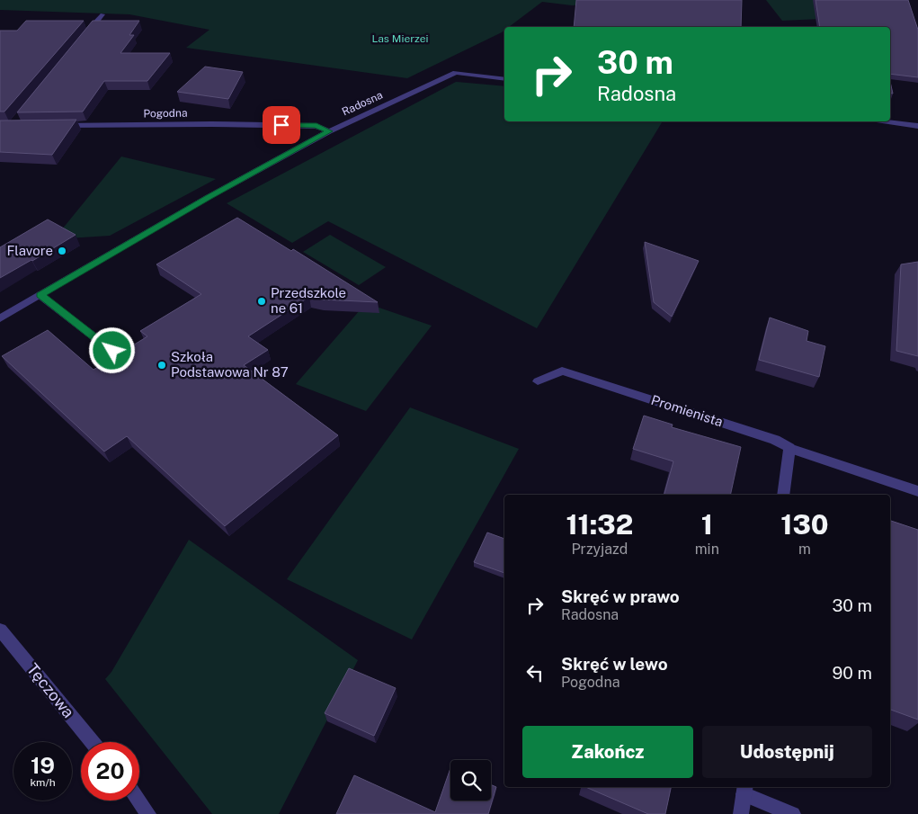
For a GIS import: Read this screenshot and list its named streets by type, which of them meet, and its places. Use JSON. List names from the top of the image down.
{
  "streets": {
    "street": [
      "Radosna",
      "Pogodna",
      "Promienista",
      "Tęczowa"
    ]
  },
  "crossings": [
    ["Radosna", "Pogodna"]
  ],
  "parks": ["Las Mierzei"],
  "places": ["Flavore", "Przedszkole ne 61", "Szkoła Podstawowa Nr 87"],
  "page": {
    "turn": ["30 m", "Radosna"],
    "eta": [
      "11:32",
      "Przyjazd",
      "1",
      "min",
      "130",
      "m"
    ],
    "list": [
      {
        "name": "Skręć w prawo",
        "note": "Radosna",
        "value": "30 m"
      },
      {
        "name": "Skręć w lewo",
        "note": "Pogodna",
        "value": "90 m"
      }
    ],
    "buttons": ["Zakończ", "Udostępnij"],
    "speed": "19 km/h",
    "limit": "20"
  }
}
